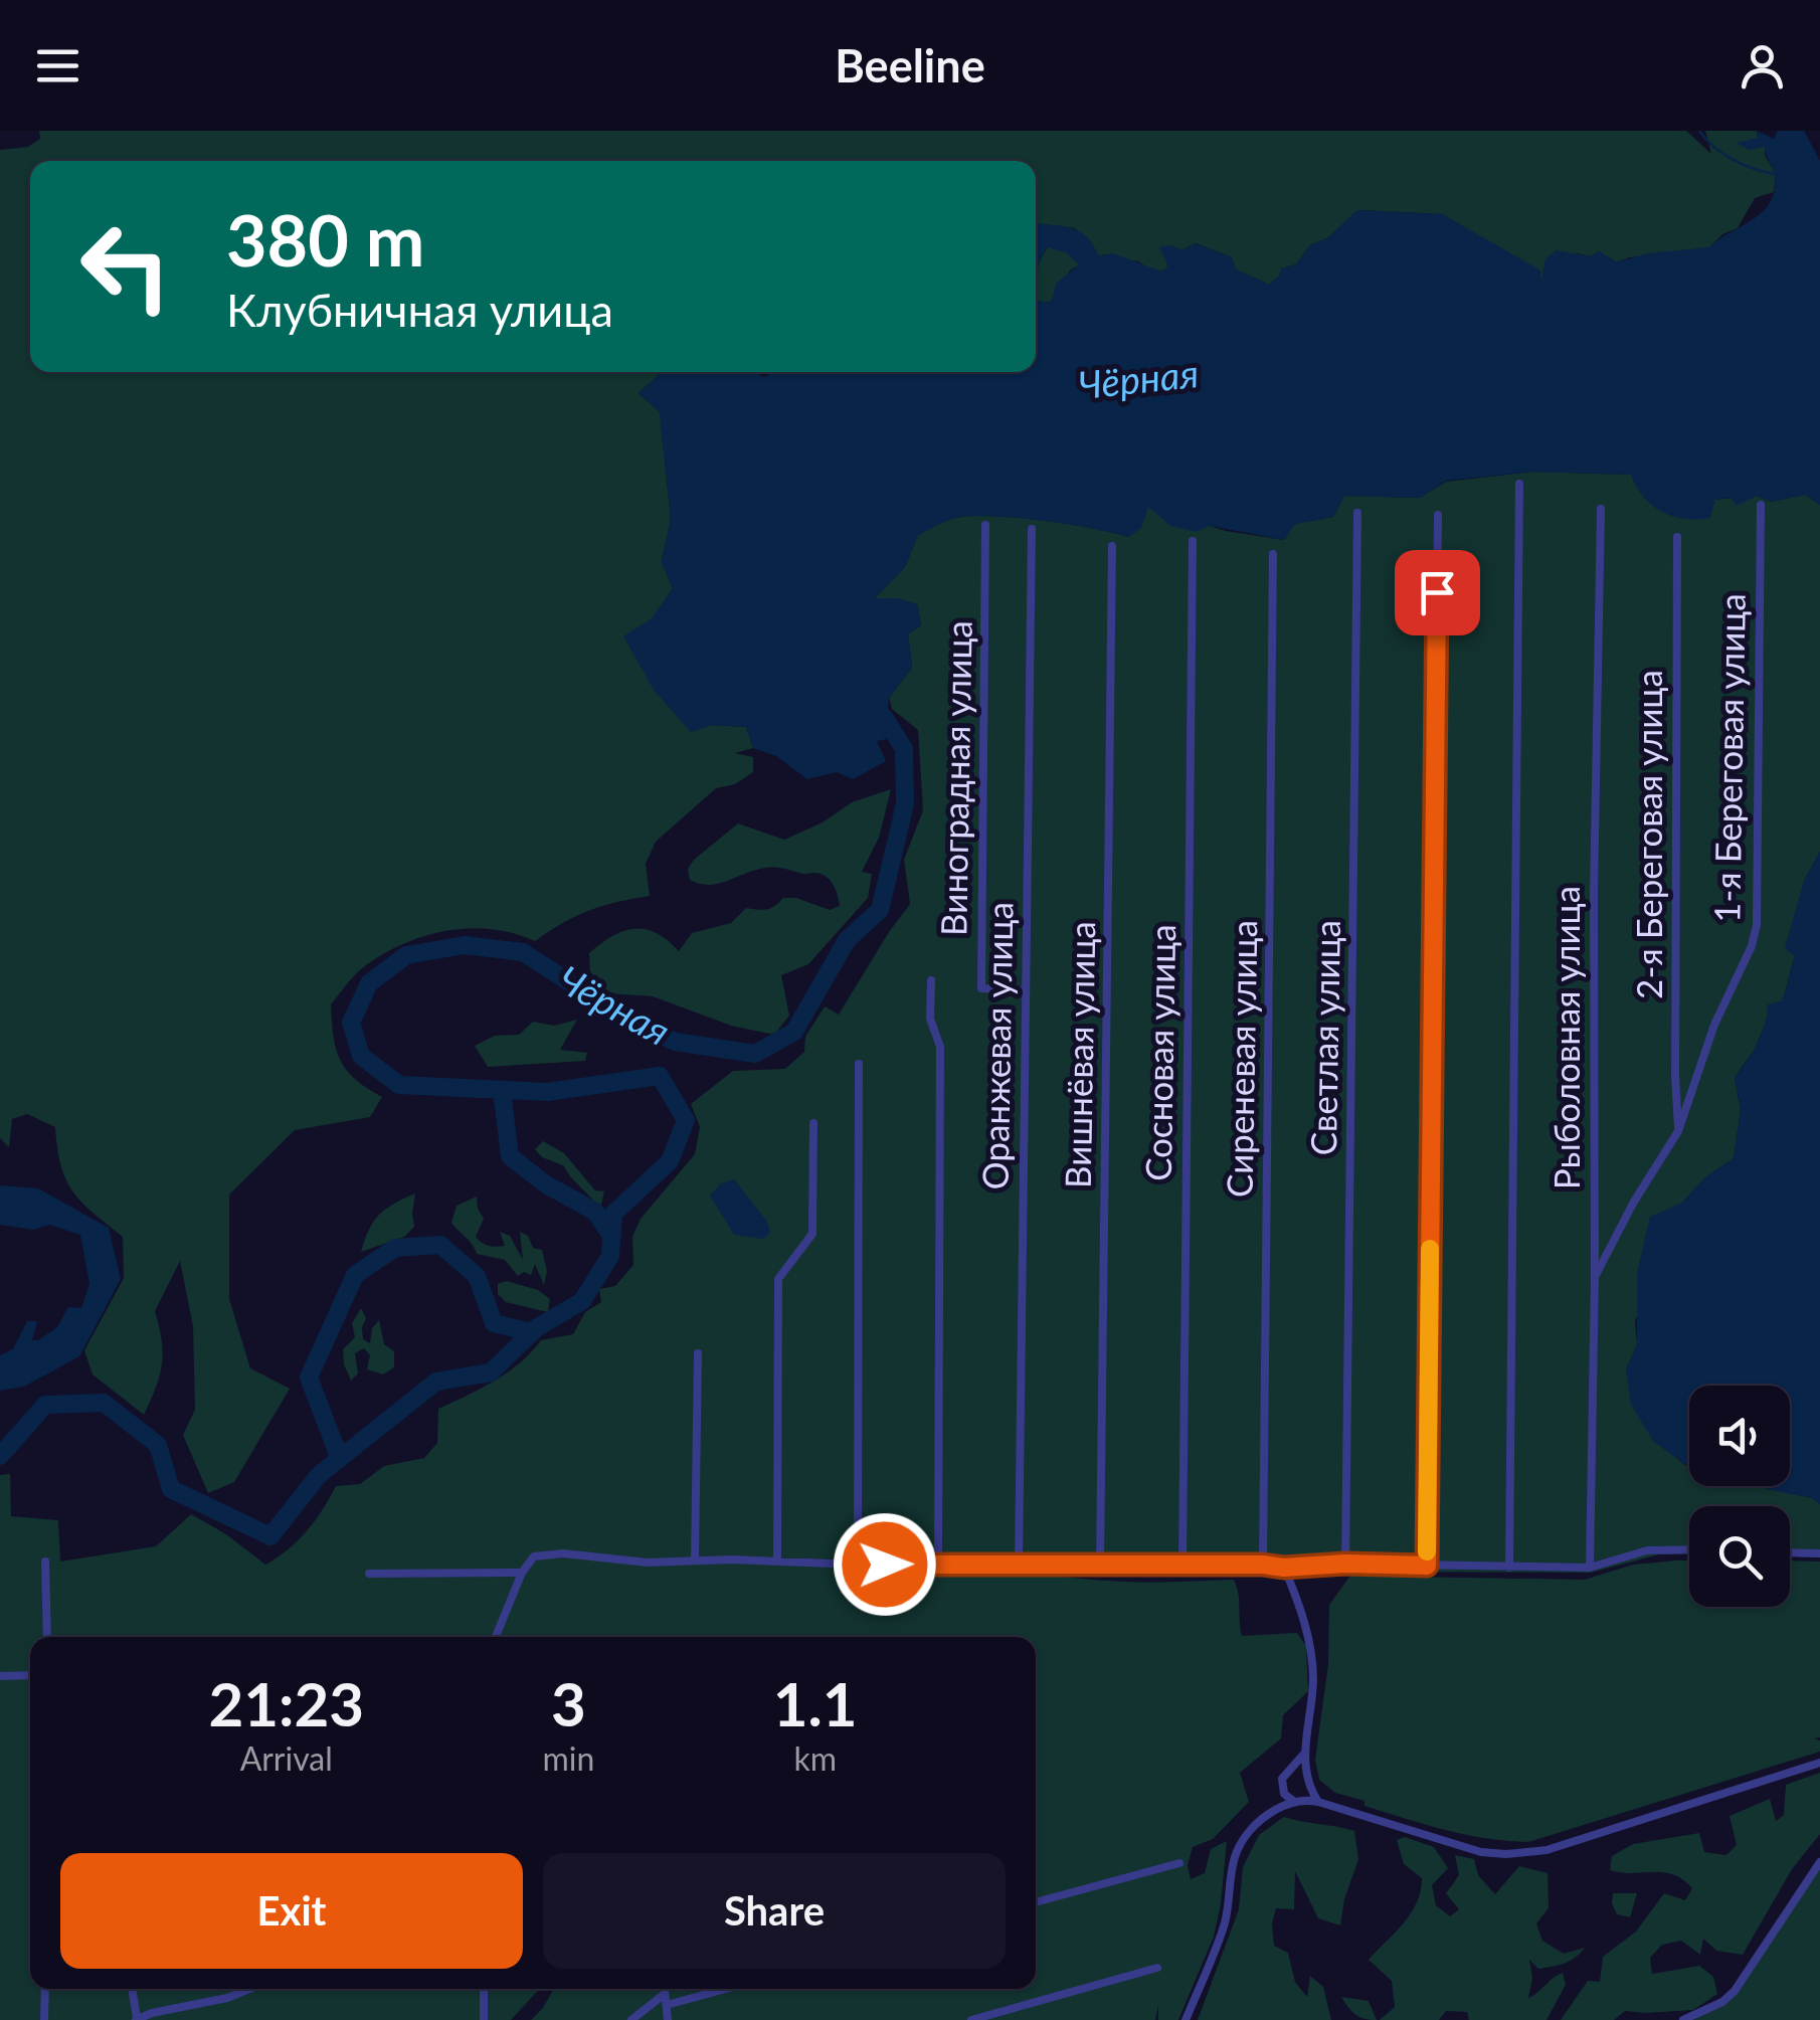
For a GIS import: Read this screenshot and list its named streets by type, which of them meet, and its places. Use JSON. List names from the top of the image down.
{
  "streets": {
    "street": [
      "1-я Береговая улица",
      "Виноградная улица",
      "2-я Береговая улица",
      "Светлая улица",
      "Рыболовная улица",
      "Оранжевая улица",
      "Сосновая улица",
      "Вишнёвая улица",
      "Сиреневая улица"
    ]
  },
  "crossings": [
    ["1-я Береговая улица", "2-я Береговая улица"],
    ["1-я Береговая улица", "Рыболовная улица"],
    ["Виноградная улица", "Оранжевая улица"]
  ],
  "water": ["Чёрная"],
  "page": {
    "header": "Beeline",
    "turn": ["380 m", "Клубничная улица"],
    "eta": [
      "21:23",
      "Arrival",
      "3",
      "min",
      "1.1",
      "km"
    ],
    "buttons": ["Exit", "Share"]
  }
}
